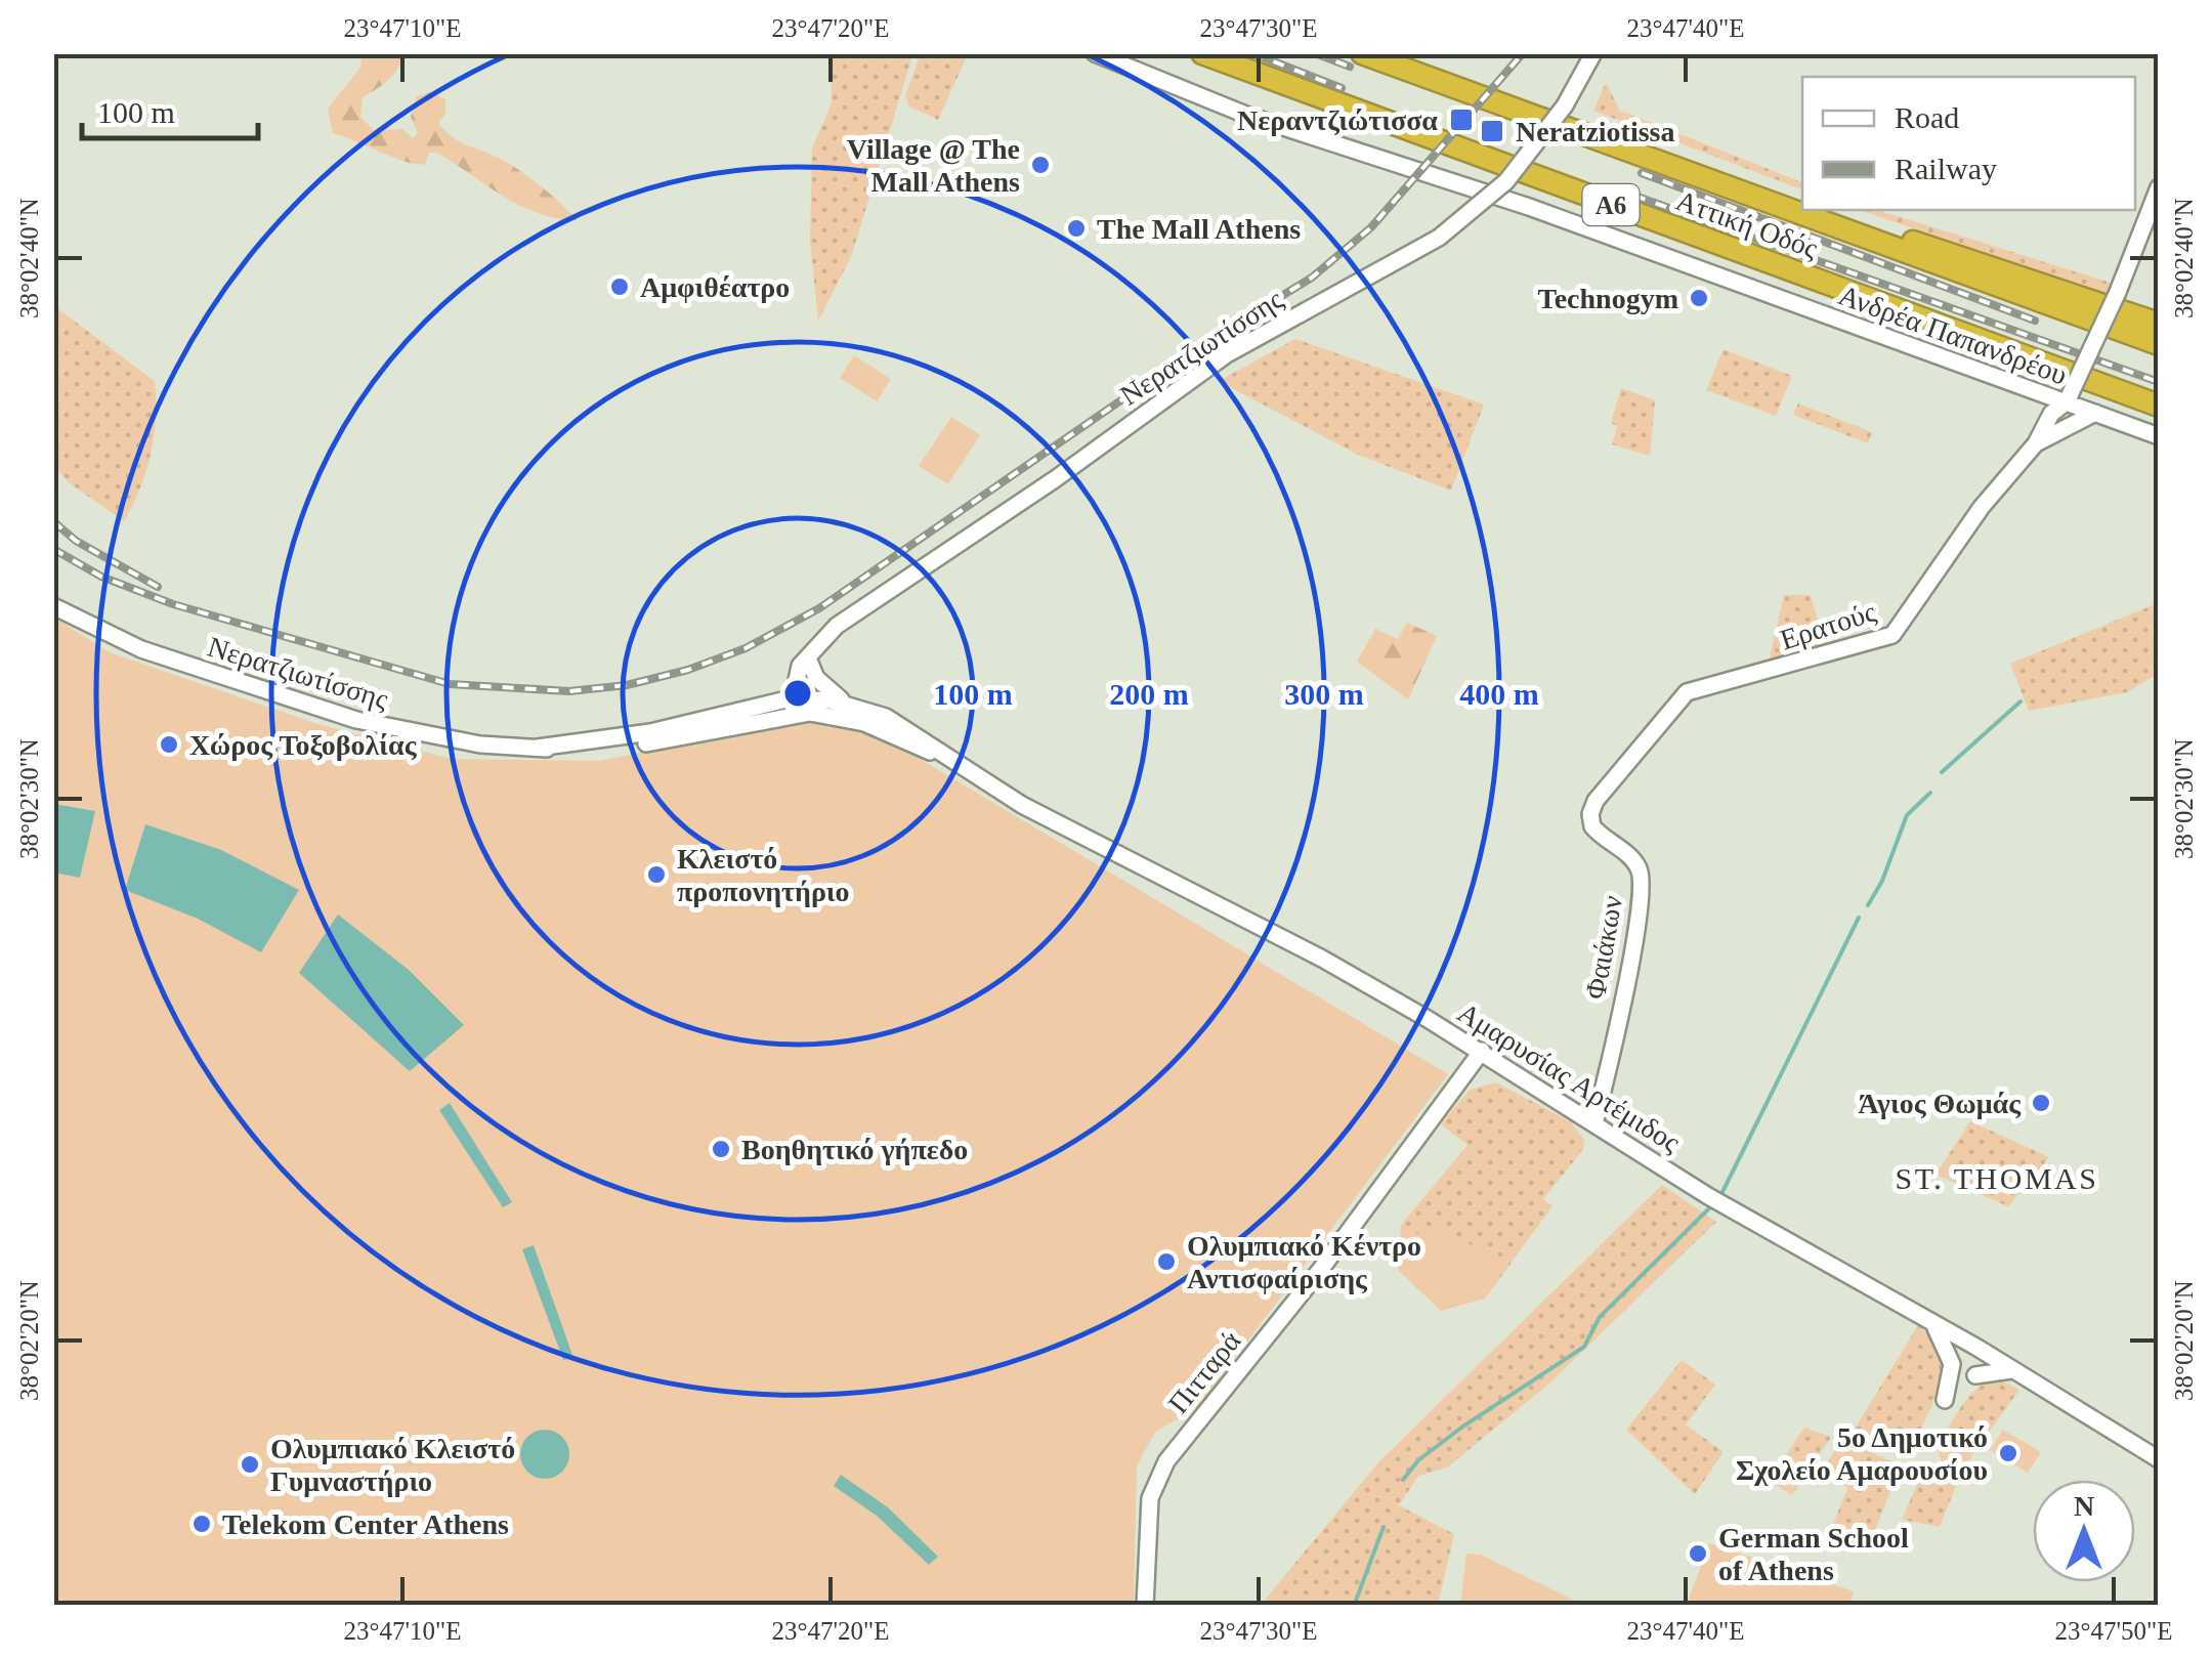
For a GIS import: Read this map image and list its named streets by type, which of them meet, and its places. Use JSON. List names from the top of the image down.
{
  "streets": {
    "highway": ["Α6", "Αττική Οδός"],
    "street": [
      "Ανδρέα Παπανδρέου",
      "Νερατζιωτίσσης",
      "Ερατούς",
      "Φαιάκων",
      "Αμαρυσίας Αρτέμιδος",
      "Πιτταρά"
    ]
  },
  "crossings": [
    ["Ανδρέα Παπανδρέου", "Ερατούς"],
    ["Νερατζιωτίσσης", "Αμαρυσίας Αρτέμιδος"],
    ["Ερατούς", "Φαιάκων"],
    ["Φαιάκων", "Αμαρυσίας Αρτέμιδος"],
    ["Αμαρυσίας Αρτέμιδος", "Πιτταρά"]
  ],
  "districts": ["ST. THOMAS"],
  "places": {
    "transit": ["Νεραντζιώτισσα", "Neratziotissa"],
    "other": [
      "Village @ The Mall Athens",
      "The Mall Athens",
      "Αμφιθέατρο",
      "Technogym",
      "Χώρος Τοξοβολίας",
      "Κλειστό προπονητήριο",
      "Άγιος Θωμάς",
      "Βοηθητικό γήπεδο",
      "Ολυμπιακό Κέντρο Αντισφαίρισης",
      "5ο Δημοτικό Σχολείο Αμαρουσίου",
      "Ολυμπιακό Κλειστό Γυμναστήριο",
      "Telekom Center Athens",
      "German School of Athens"
    ]
  },
  "legend": ["Road", "Railway"],
  "scale_bar": "100 m",
  "north": "top",
  "coordinates": [
    "23°47'10\"E",
    "23°47'20\"E",
    "23°47'30\"E",
    "23°47'40\"E",
    "38°02'40\"N",
    "38°02'30\"N",
    "38°02'20\"N",
    "23°47'50\"E"
  ],
  "rings": [
    "100 m",
    "200 m",
    "300 m",
    "400 m"
  ]
}
